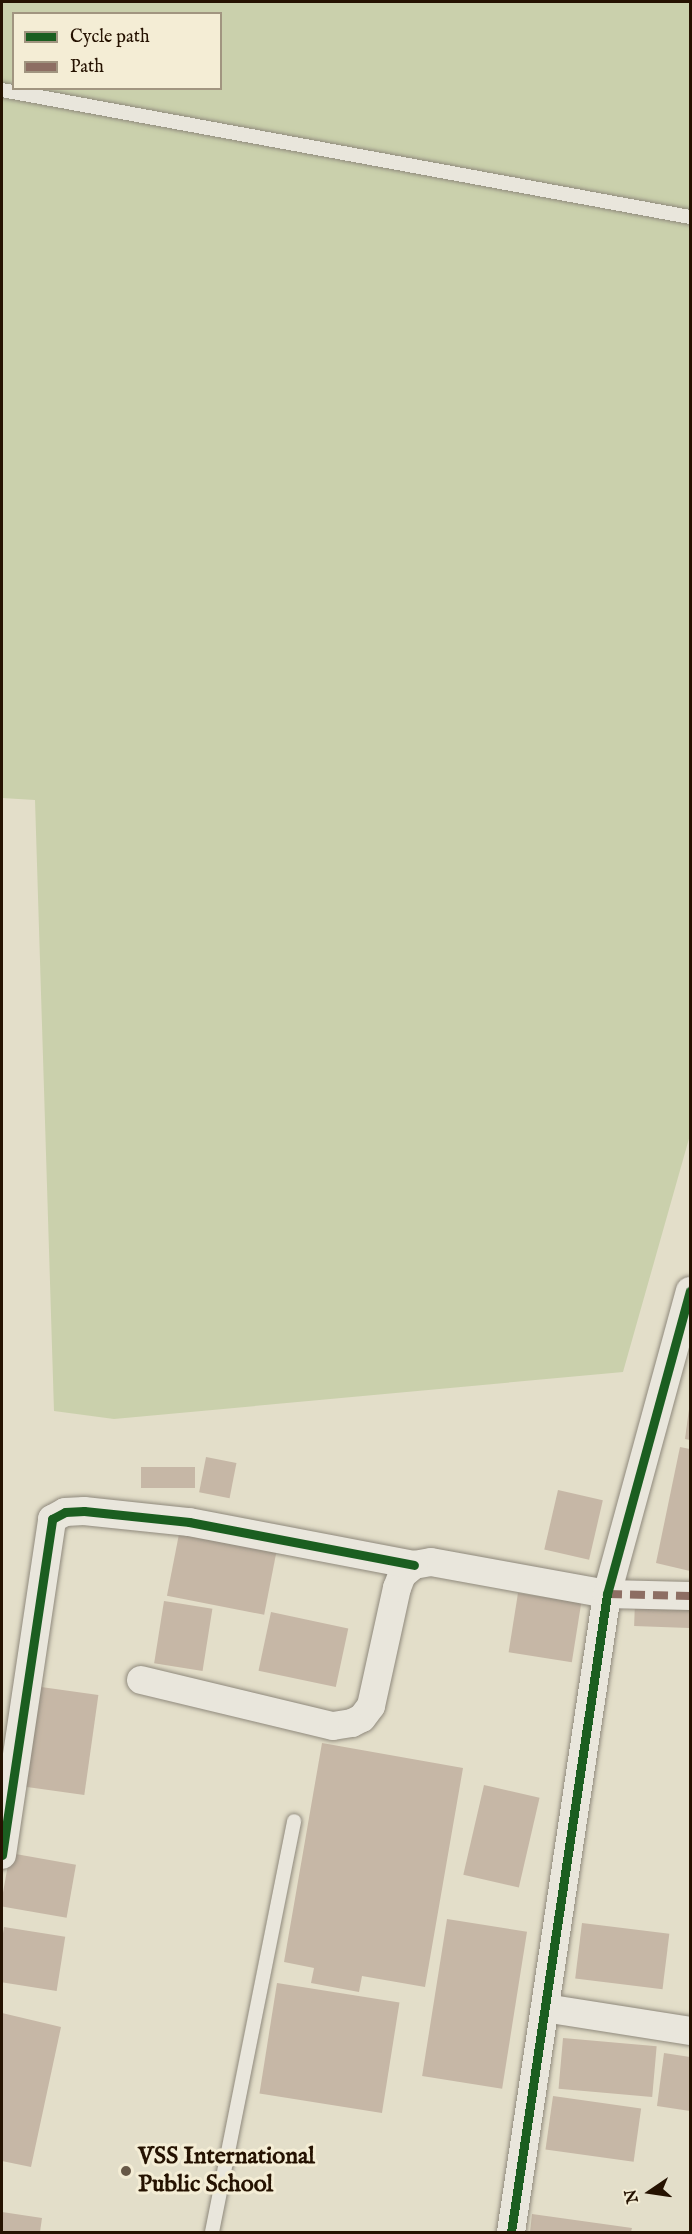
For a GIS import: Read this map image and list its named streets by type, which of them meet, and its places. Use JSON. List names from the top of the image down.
{
  "places": ["VSS International Public School"],
  "legend": ["Cycle path", "Path"],
  "north": "left"
}
